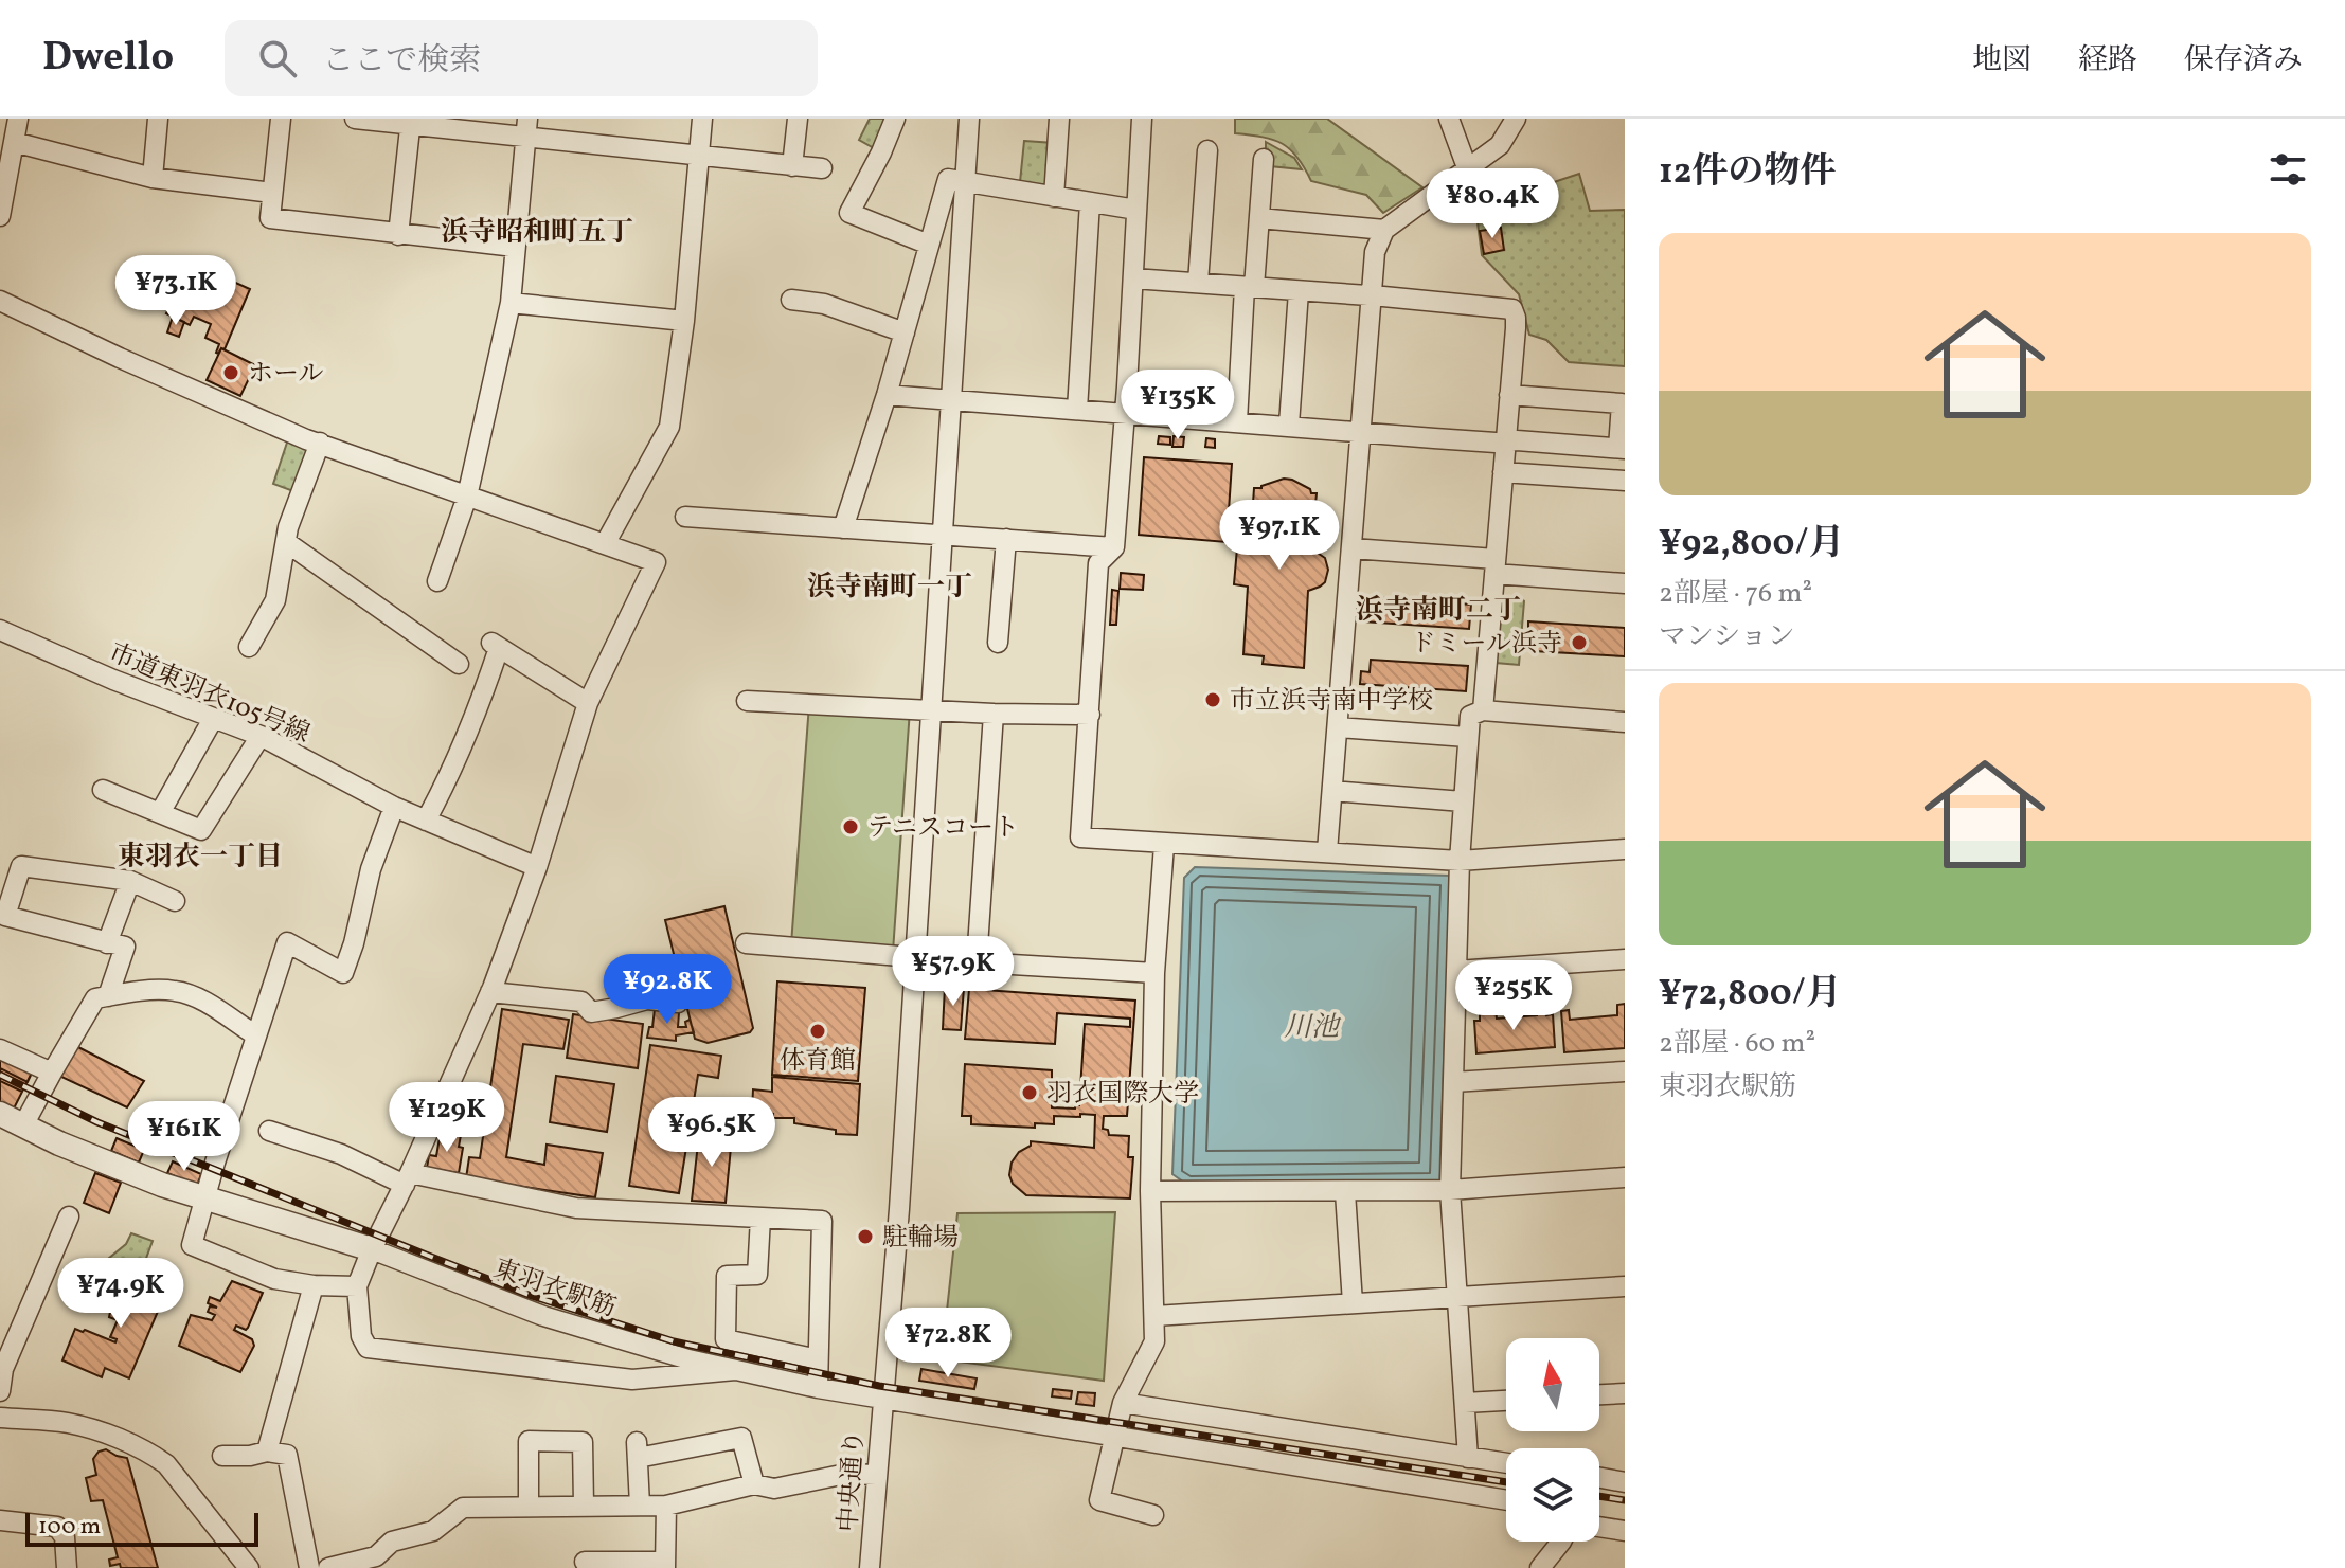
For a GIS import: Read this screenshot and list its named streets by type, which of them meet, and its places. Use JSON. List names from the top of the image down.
{
  "streets": {
    "street": ["市道東羽衣105号線", "東羽衣駅筋", "中央通り"]
  },
  "crossings": [
    ["東羽衣駅筋", "中央通り"]
  ],
  "districts": [
    "浜寺昭和町五丁",
    "浜寺南町一丁",
    "浜寺南町二丁",
    "東羽衣一丁目"
  ],
  "water": ["川池"],
  "places": [
    "ホール",
    "ドミール浜寺",
    "市立浜寺南中学校",
    "テニスコート",
    "体育館",
    "羽衣国際大学",
    "駐輪場"
  ],
  "scale_bar": "100 m",
  "north": "top",
  "page": {
    "header": "Dwello",
    "search": "ここで検索",
    "nav": ["地図", "経路", "保存済み"],
    "heading": "12件の物件",
    "price": [
      "¥80.4K",
      "¥73.1K",
      "¥135K",
      "¥97.1K",
      "¥57.9K",
      "¥92.8K",
      "¥255K",
      "¥129K",
      "¥96.5K",
      "¥161K",
      "¥74.9K",
      "¥72.8K"
    ],
    "list": [
      {
        "name": "¥92,800/月",
        "note": "2部屋 · 76 m² · マンション"
      },
      {
        "name": "¥72,800/月",
        "note": "2部屋 · 60 m² · 東羽衣駅筋"
      }
    ],
    "scale": "100 m"
  }
}
